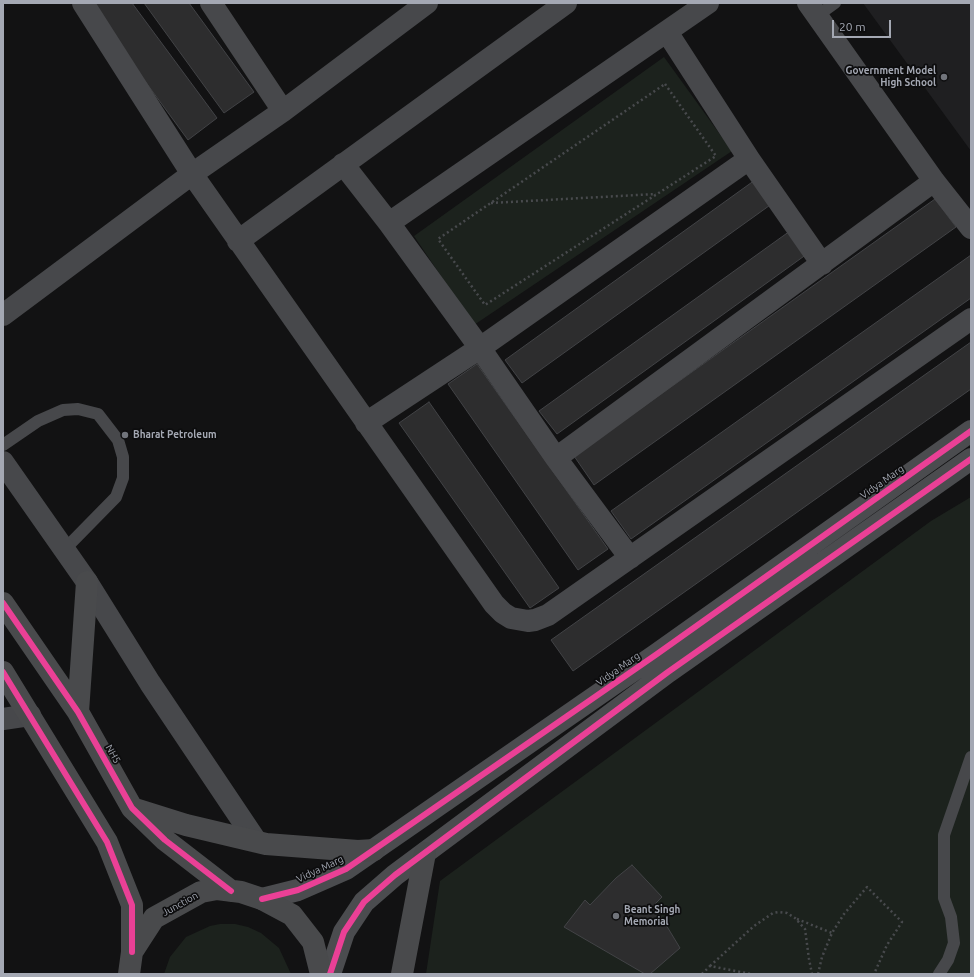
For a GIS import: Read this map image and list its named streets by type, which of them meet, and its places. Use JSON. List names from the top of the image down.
{
  "streets": {
    "highway": ["NH5", "Junction"],
    "main road": ["Vidya Marg"]
  },
  "crossings": [
    ["Vidya Marg", "Junction"],
    ["NH5", "Junction"]
  ],
  "places": ["Government Model High School", "Bharat Petroleum", "Beant Singh Memorial"],
  "scale_bar": "20 m"
}
